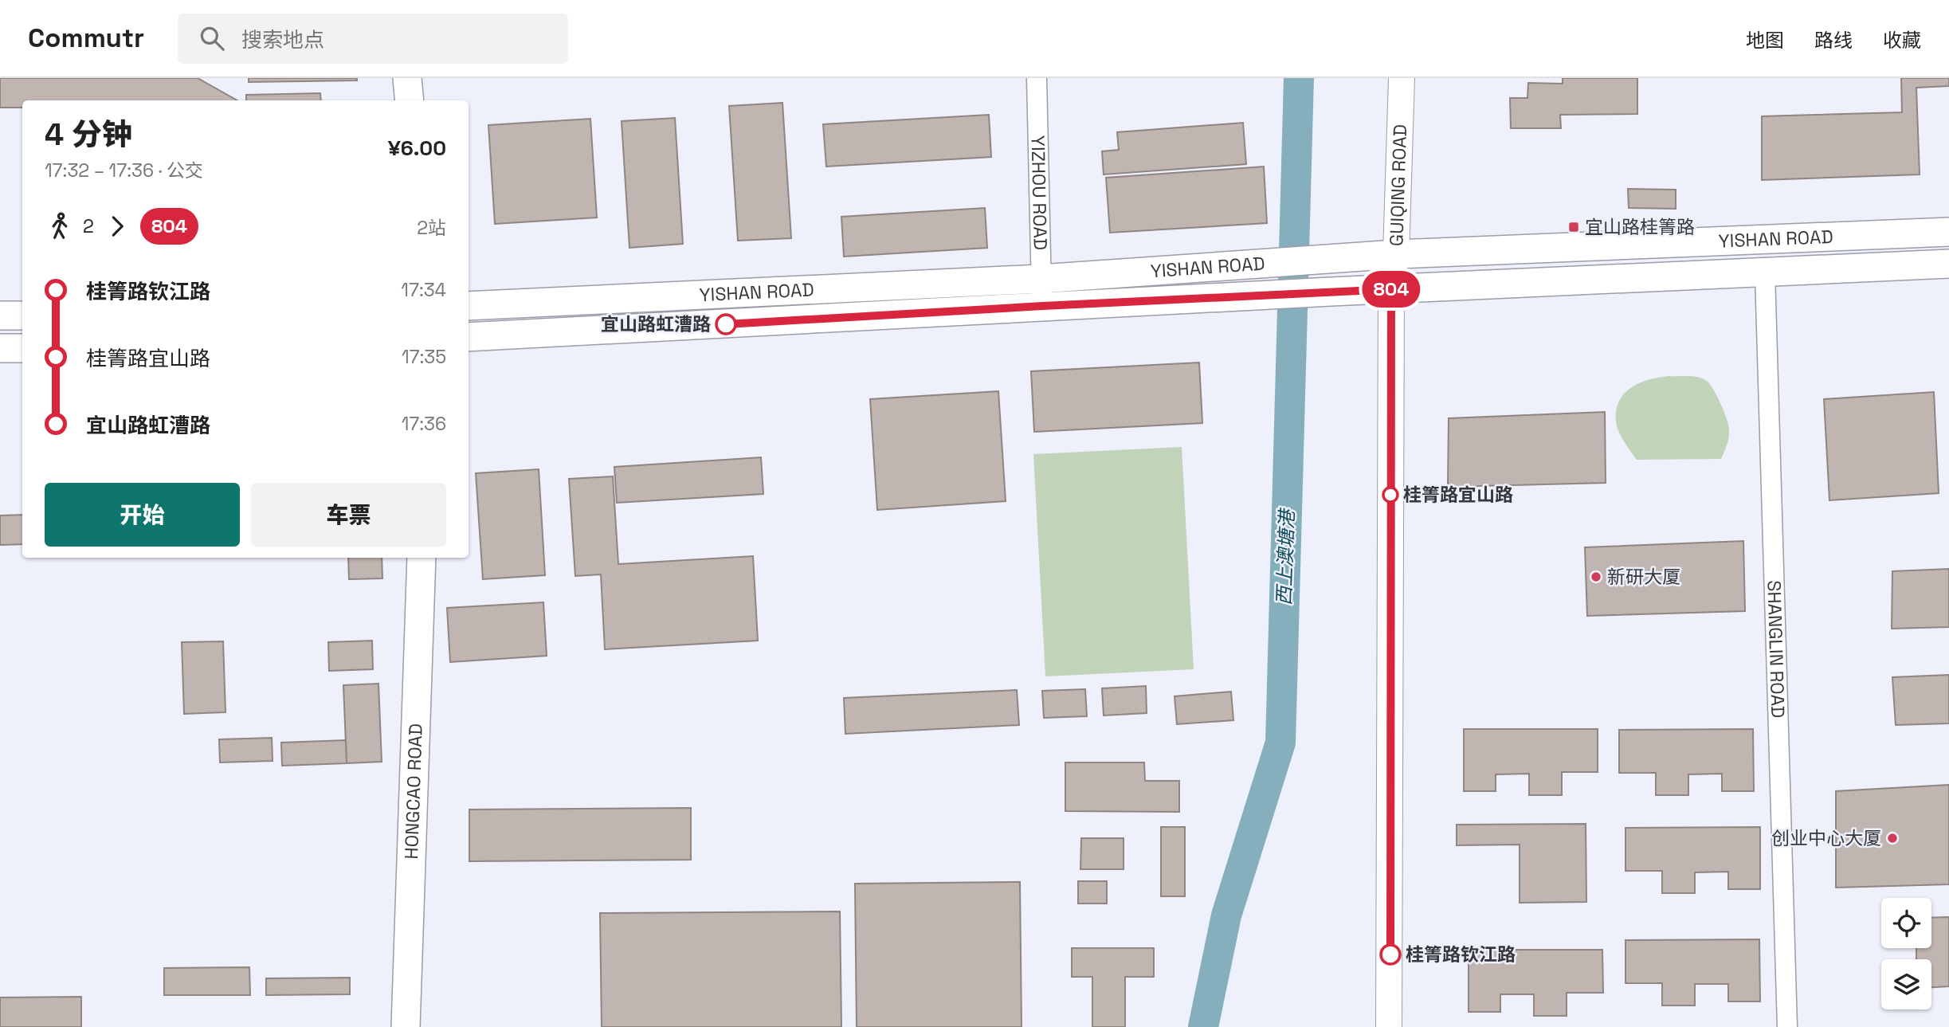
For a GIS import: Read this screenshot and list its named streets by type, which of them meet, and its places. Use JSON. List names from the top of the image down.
{
  "streets": {
    "main road": ["YISHAN ROAD", "HONGCAO ROAD"],
    "street": ["GUIQING ROAD", "YIZHOU ROAD", "SHANGLIN ROAD"]
  },
  "crossings": [
    ["GUIQING ROAD", "YISHAN ROAD"],
    ["YIZHOU ROAD", "YISHAN ROAD"],
    ["YISHAN ROAD", "SHANGLIN ROAD"]
  ],
  "water": ["西上澳塘港"],
  "places": {
    "transit": ["宜山路桂箐路"],
    "other": [
      "宜山路虹漕路",
      "桂箐路宜山路",
      "新研大厦",
      "创业中心大厦",
      "桂箐路钦江路"
    ]
  },
  "lines": ["bus line 804"],
  "page": {
    "header": "Commutr",
    "search": "搜索地点",
    "nav": ["地图", "路线", "收藏"],
    "on_map": "804",
    "heading": ["4 分钟", "17:32 – 17:36 · 公交", "¥6.00"],
    "legs": ["2", "804", "2站"],
    "list": [
      {
        "name": "桂箐路钦江路",
        "value": "17:34"
      },
      {
        "name": "桂箐路宜山路",
        "value": "17:35"
      },
      {
        "name": "宜山路虹漕路",
        "value": "17:36"
      }
    ],
    "buttons": ["开始", "车票"]
  }
}
